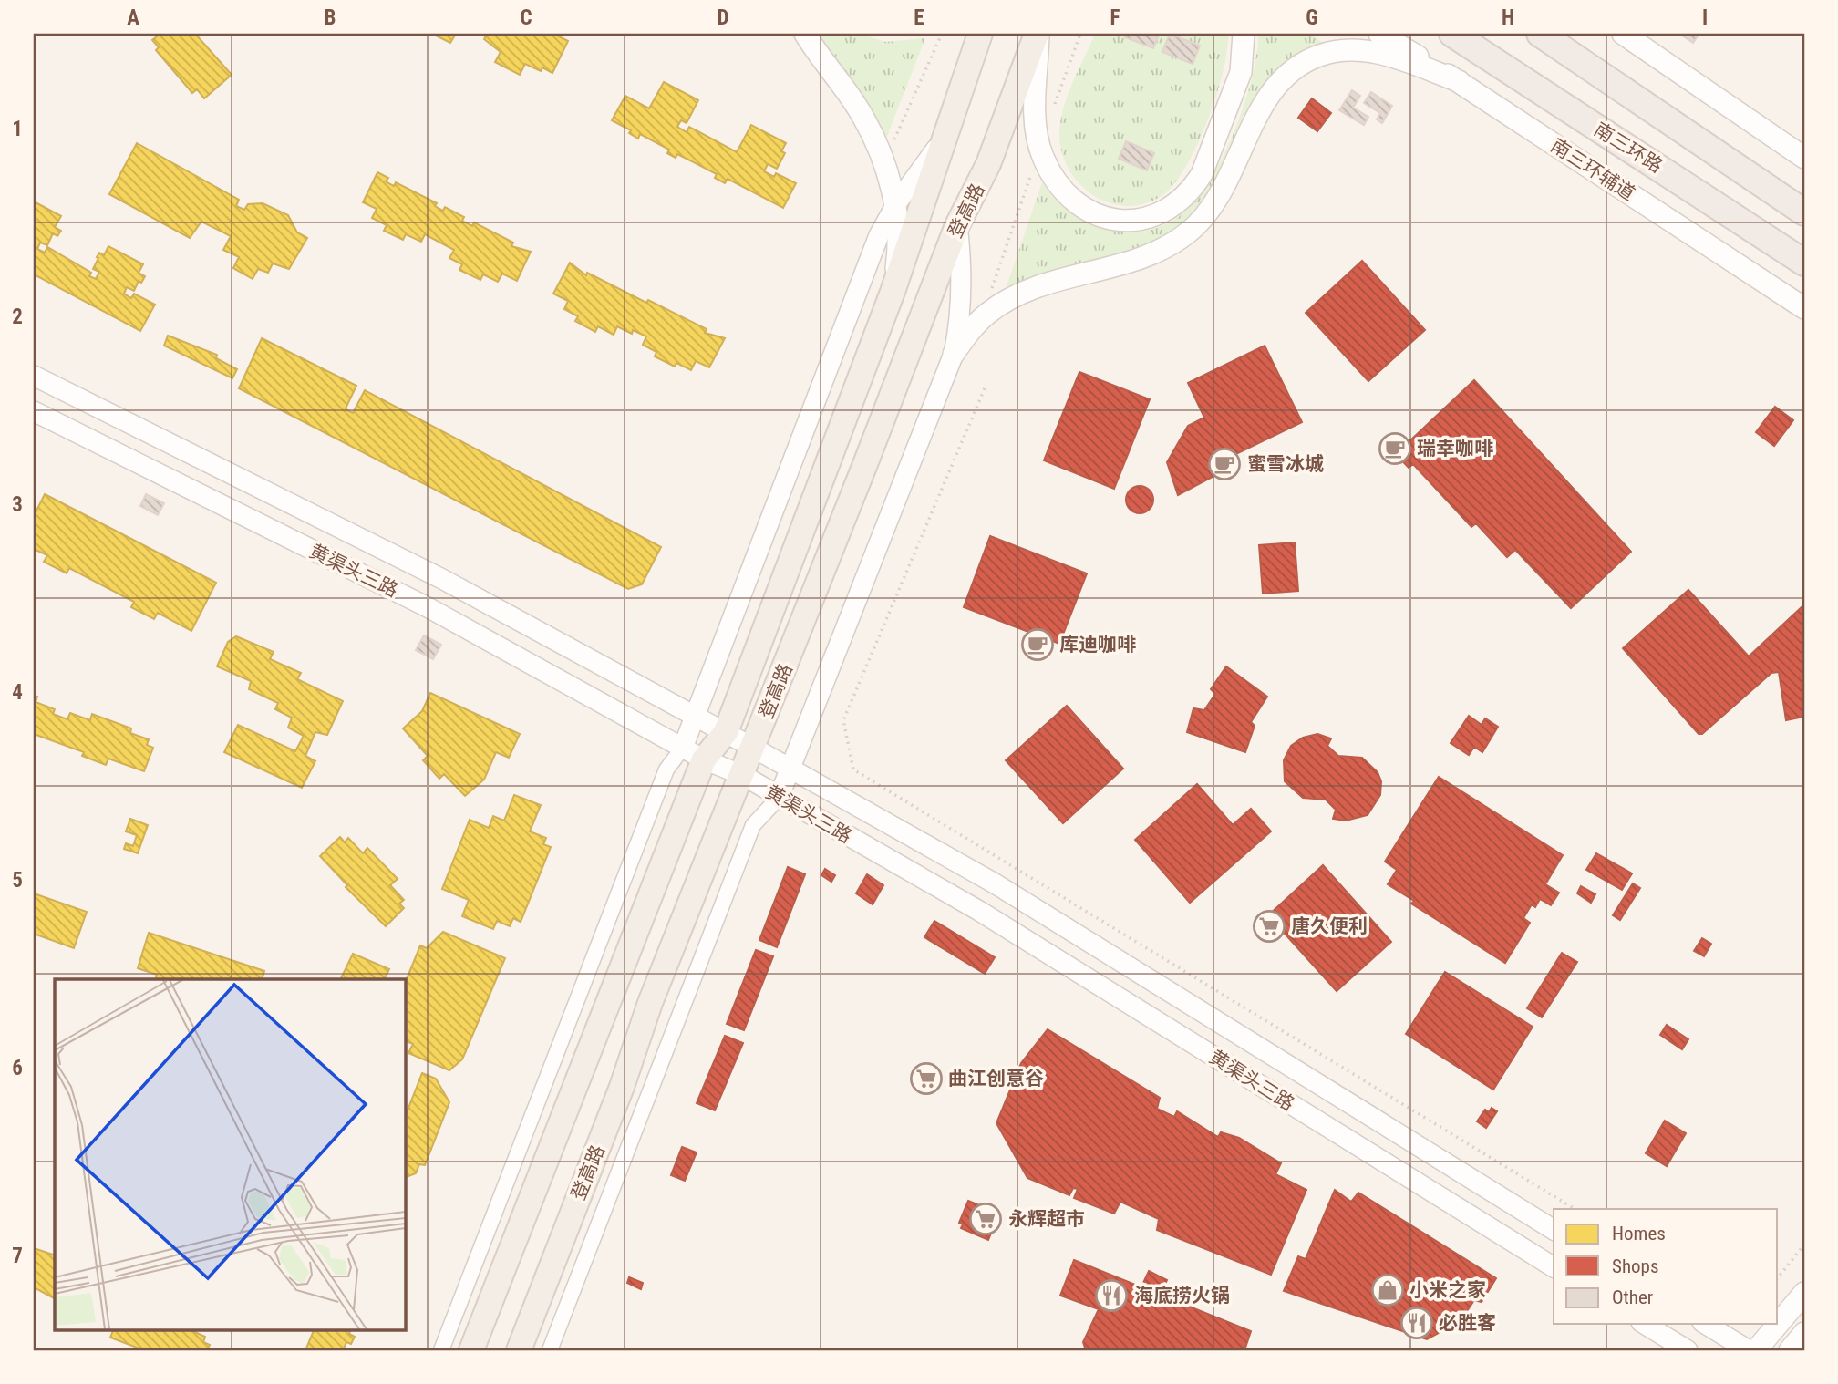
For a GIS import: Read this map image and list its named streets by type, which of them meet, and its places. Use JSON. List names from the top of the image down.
{
  "streets": {
    "highway": ["南三环路"],
    "main road": ["南三环辅道", "登高路"],
    "street": ["黄渠头三路"]
  },
  "crossings": [
    ["登高路", "黄渠头三路"]
  ],
  "places": {
    "cafe": ["瑞幸咖啡", "蜜雪冰城", "库迪咖啡"],
    "supermarket": ["唐久便利", "曲江创意谷", "永辉超市"],
    "shop": ["小米之家"],
    "restaurant": ["海底捞火锅", "必胜客"]
  },
  "legend": ["Homes", "Shops", "Other"],
  "grid": {
    "columns": [
      "A",
      "B",
      "C",
      "D",
      "E",
      "F",
      "G",
      "H",
      "I"
    ],
    "rows": [
      "1",
      "2",
      "3",
      "4",
      "5",
      "6",
      "7"
    ]
  }
}
